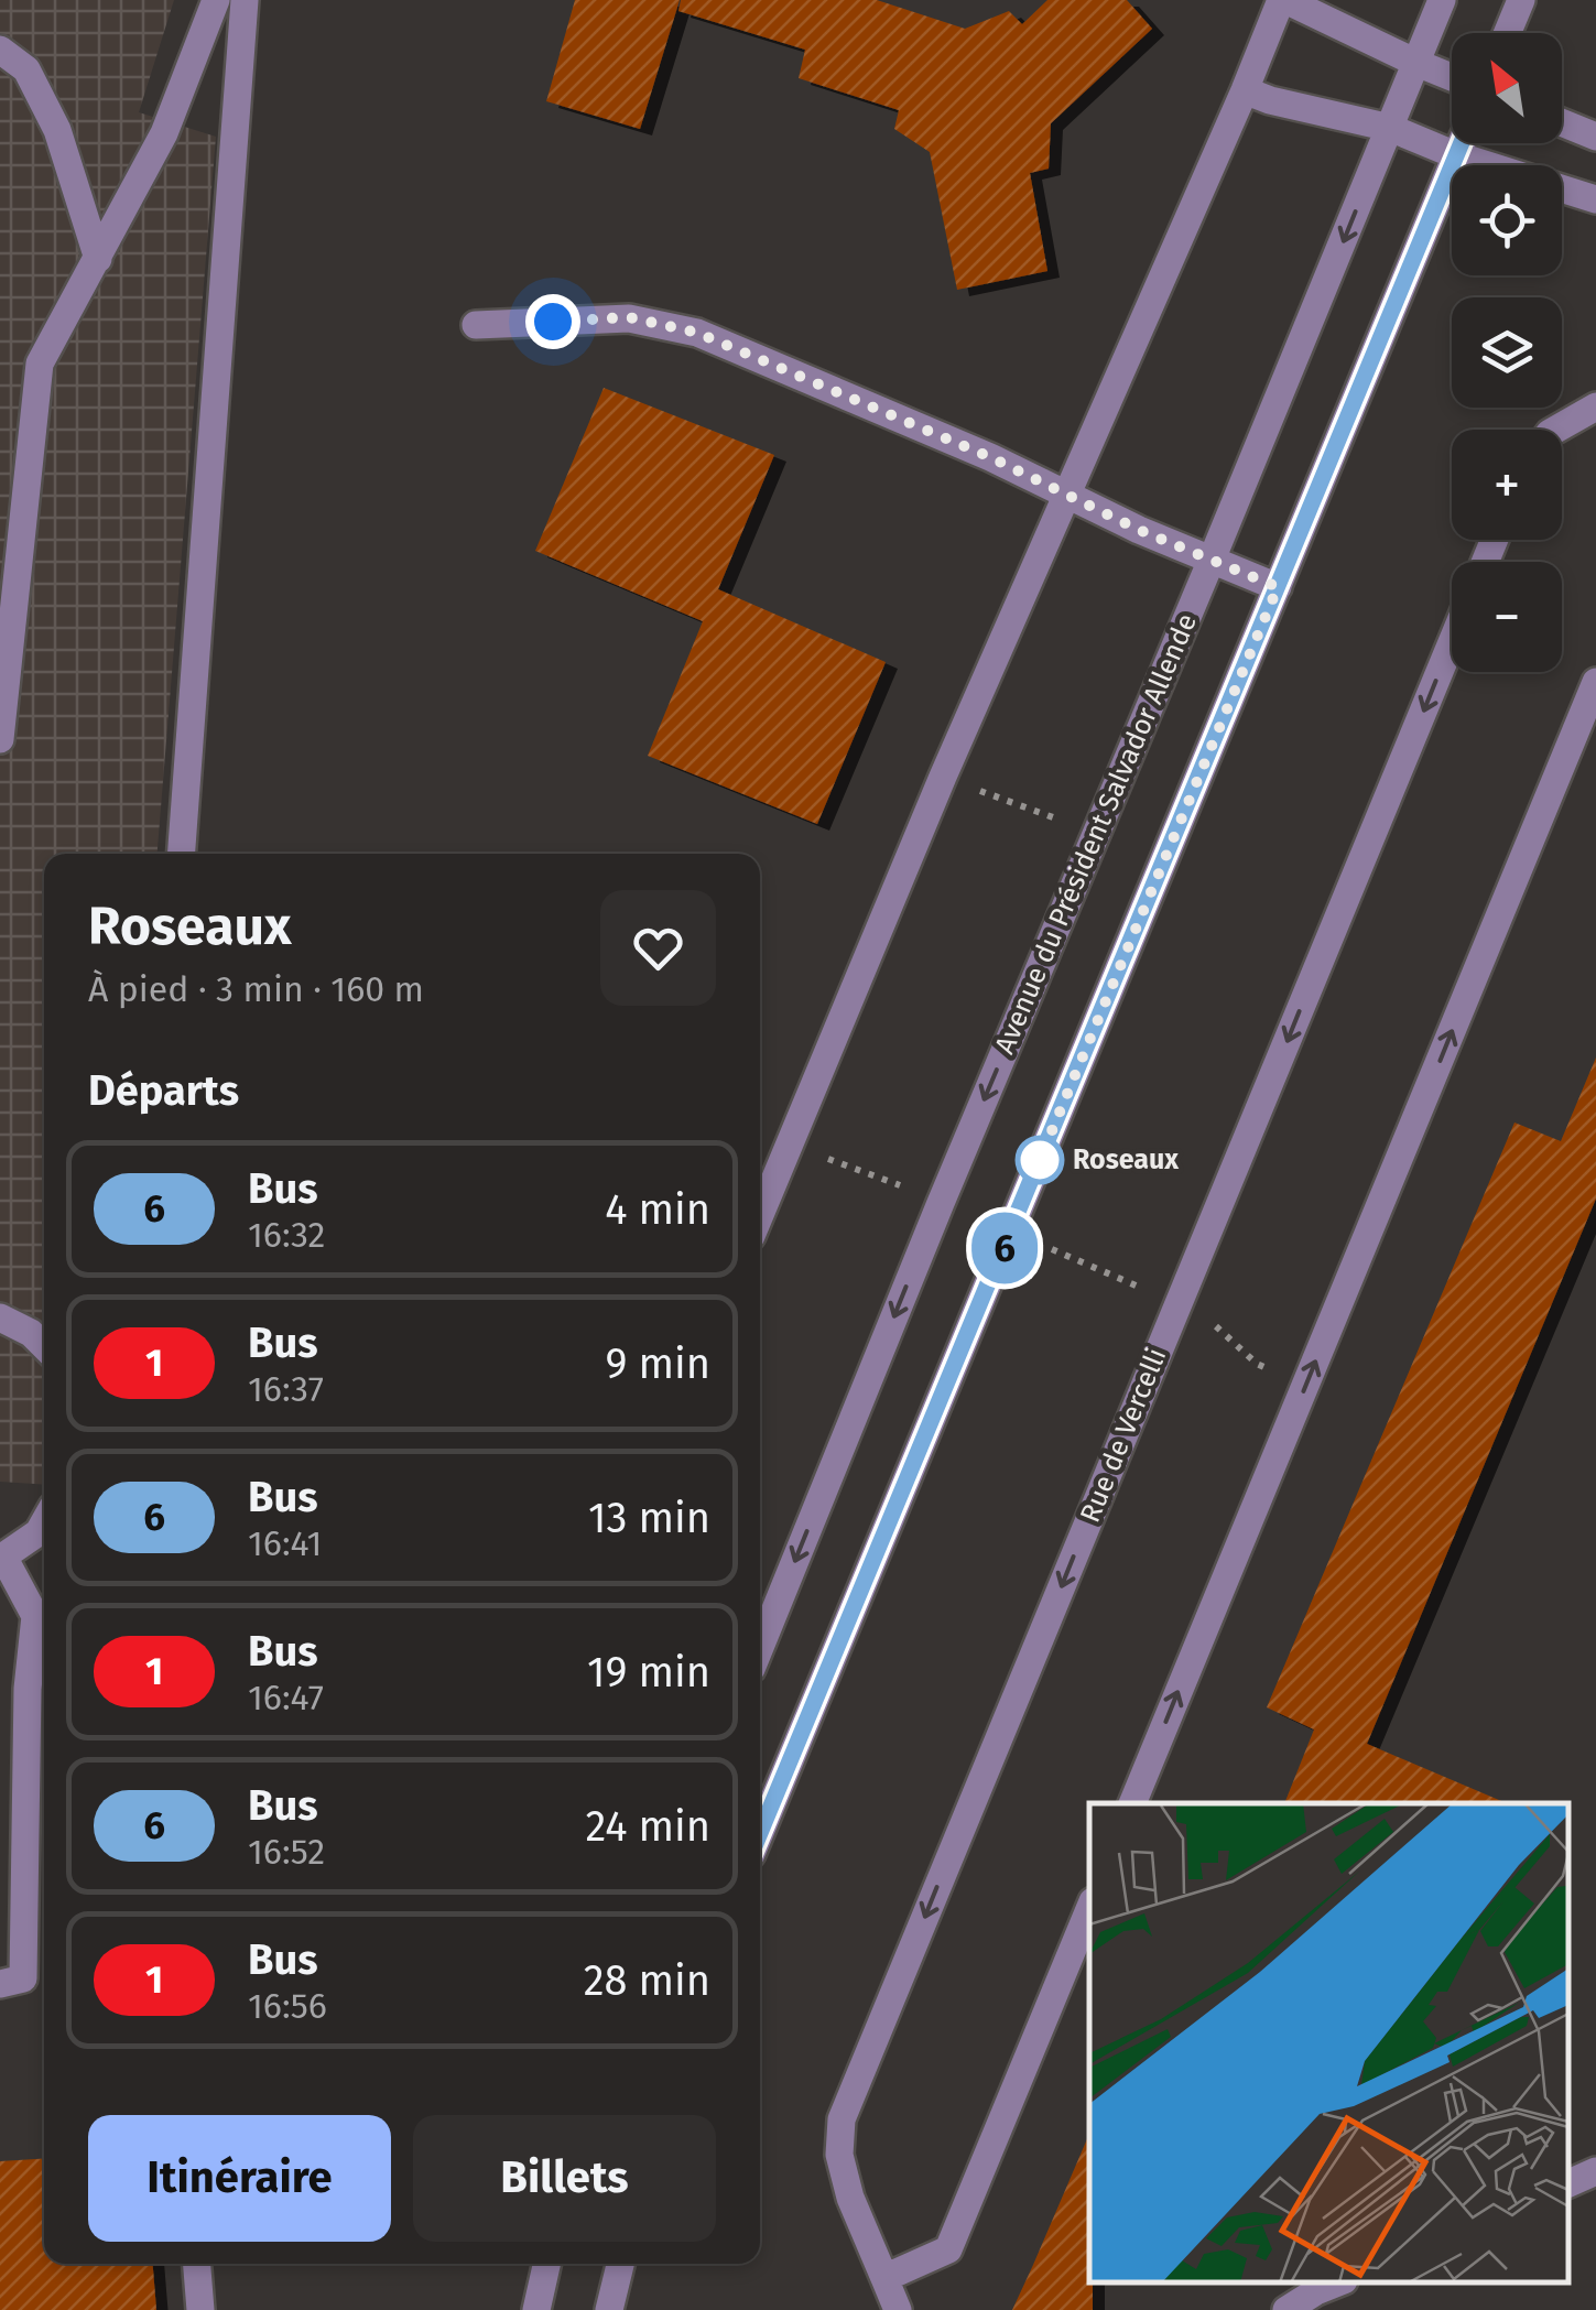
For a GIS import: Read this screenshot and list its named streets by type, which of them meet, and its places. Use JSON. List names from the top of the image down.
{
  "streets": {
    "street": ["Avenue du Président Salvador Allende", "Rue de Vercelli"]
  },
  "places": ["Roseaux"],
  "lines": ["bus line 6"],
  "north": "top left",
  "page": {
    "on_map": "6",
    "map_buttons": ["+", "−"],
    "heading": [
      ["Roseaux", "À pied · 3 min · 160 m"],
      "Départs"
    ],
    "list": [
      {
        "mark": "6",
        "name": "Bus",
        "note": "16:32",
        "value": "4 min"
      },
      {
        "mark": "1",
        "name": "Bus",
        "note": "16:37",
        "value": "9 min"
      },
      {
        "mark": "6",
        "name": "Bus",
        "note": "16:41",
        "value": "13 min"
      },
      {
        "mark": "1",
        "name": "Bus",
        "note": "16:47",
        "value": "19 min"
      },
      {
        "mark": "6",
        "name": "Bus",
        "note": "16:52",
        "value": "24 min"
      },
      {
        "mark": "1",
        "name": "Bus",
        "note": "16:56",
        "value": "28 min"
      }
    ],
    "buttons": ["Itinéraire", "Billets"]
  }
}
